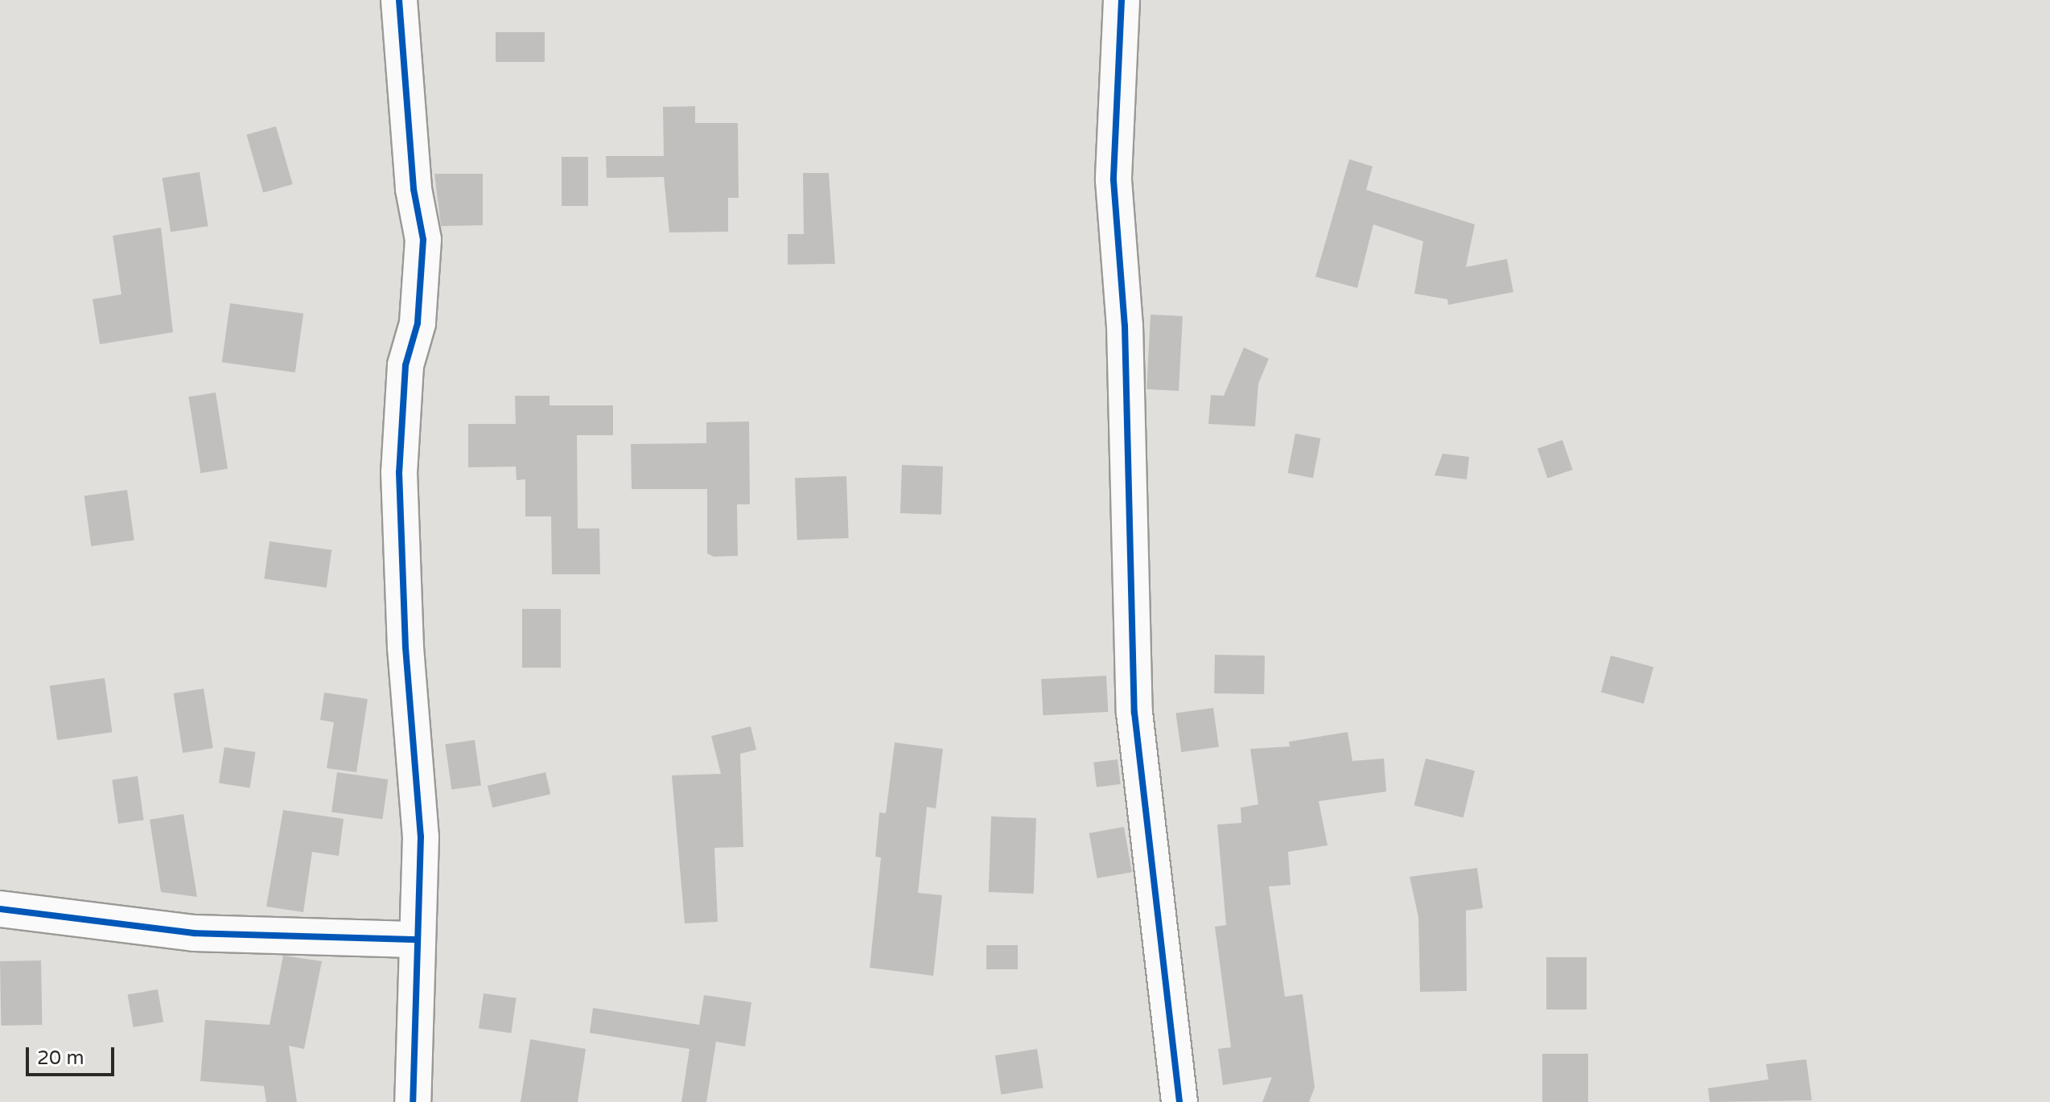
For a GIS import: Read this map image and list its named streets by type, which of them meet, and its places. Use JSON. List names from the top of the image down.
{
  "scale_bar": "20 m"
}
